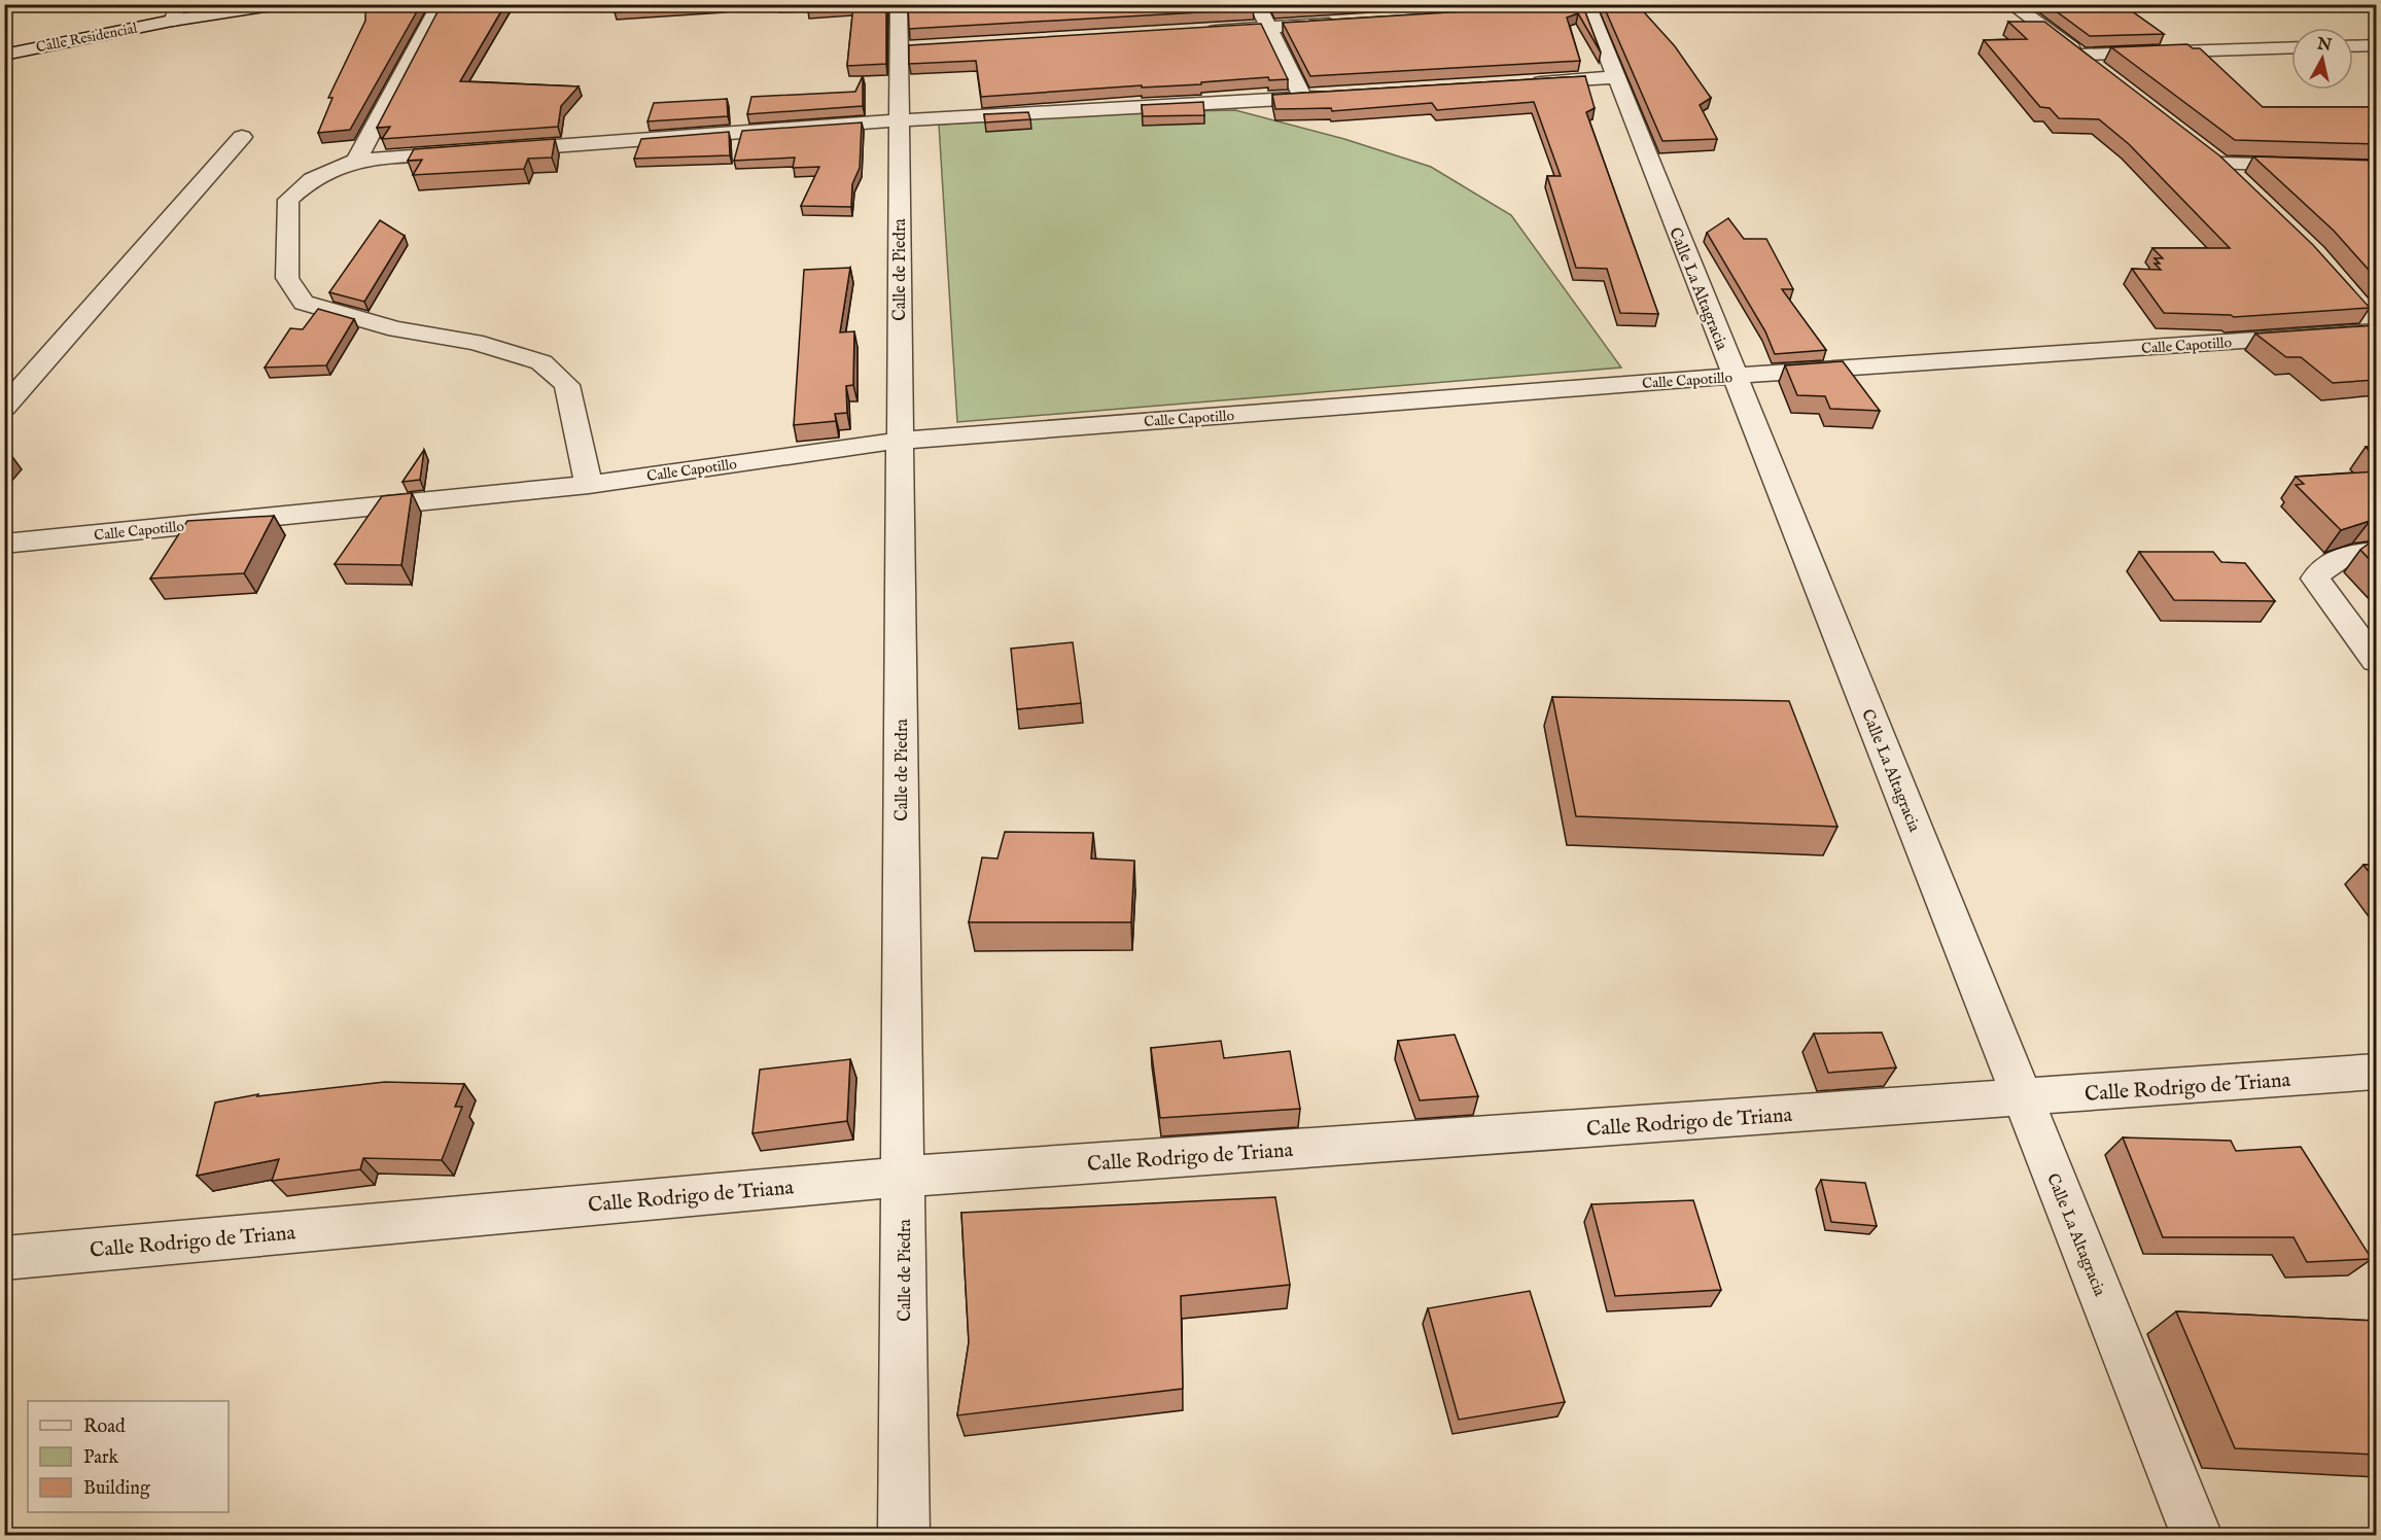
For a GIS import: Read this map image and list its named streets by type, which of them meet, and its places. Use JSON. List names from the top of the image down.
{
  "streets": {
    "street": [
      "Calle Residencial",
      "Calle de Piedra",
      "Calle La Altagracia",
      "Calle Capotillo",
      "Calle Rodrigo de Triana"
    ]
  },
  "crossings": [
    ["Calle de Piedra", "Calle Capotillo"],
    ["Calle de Piedra", "Calle Rodrigo de Triana"],
    ["Calle La Altagracia", "Calle Capotillo"],
    ["Calle La Altagracia", "Calle Rodrigo de Triana"]
  ],
  "legend": ["Road", "Park", "Building"],
  "north": "top"
}
